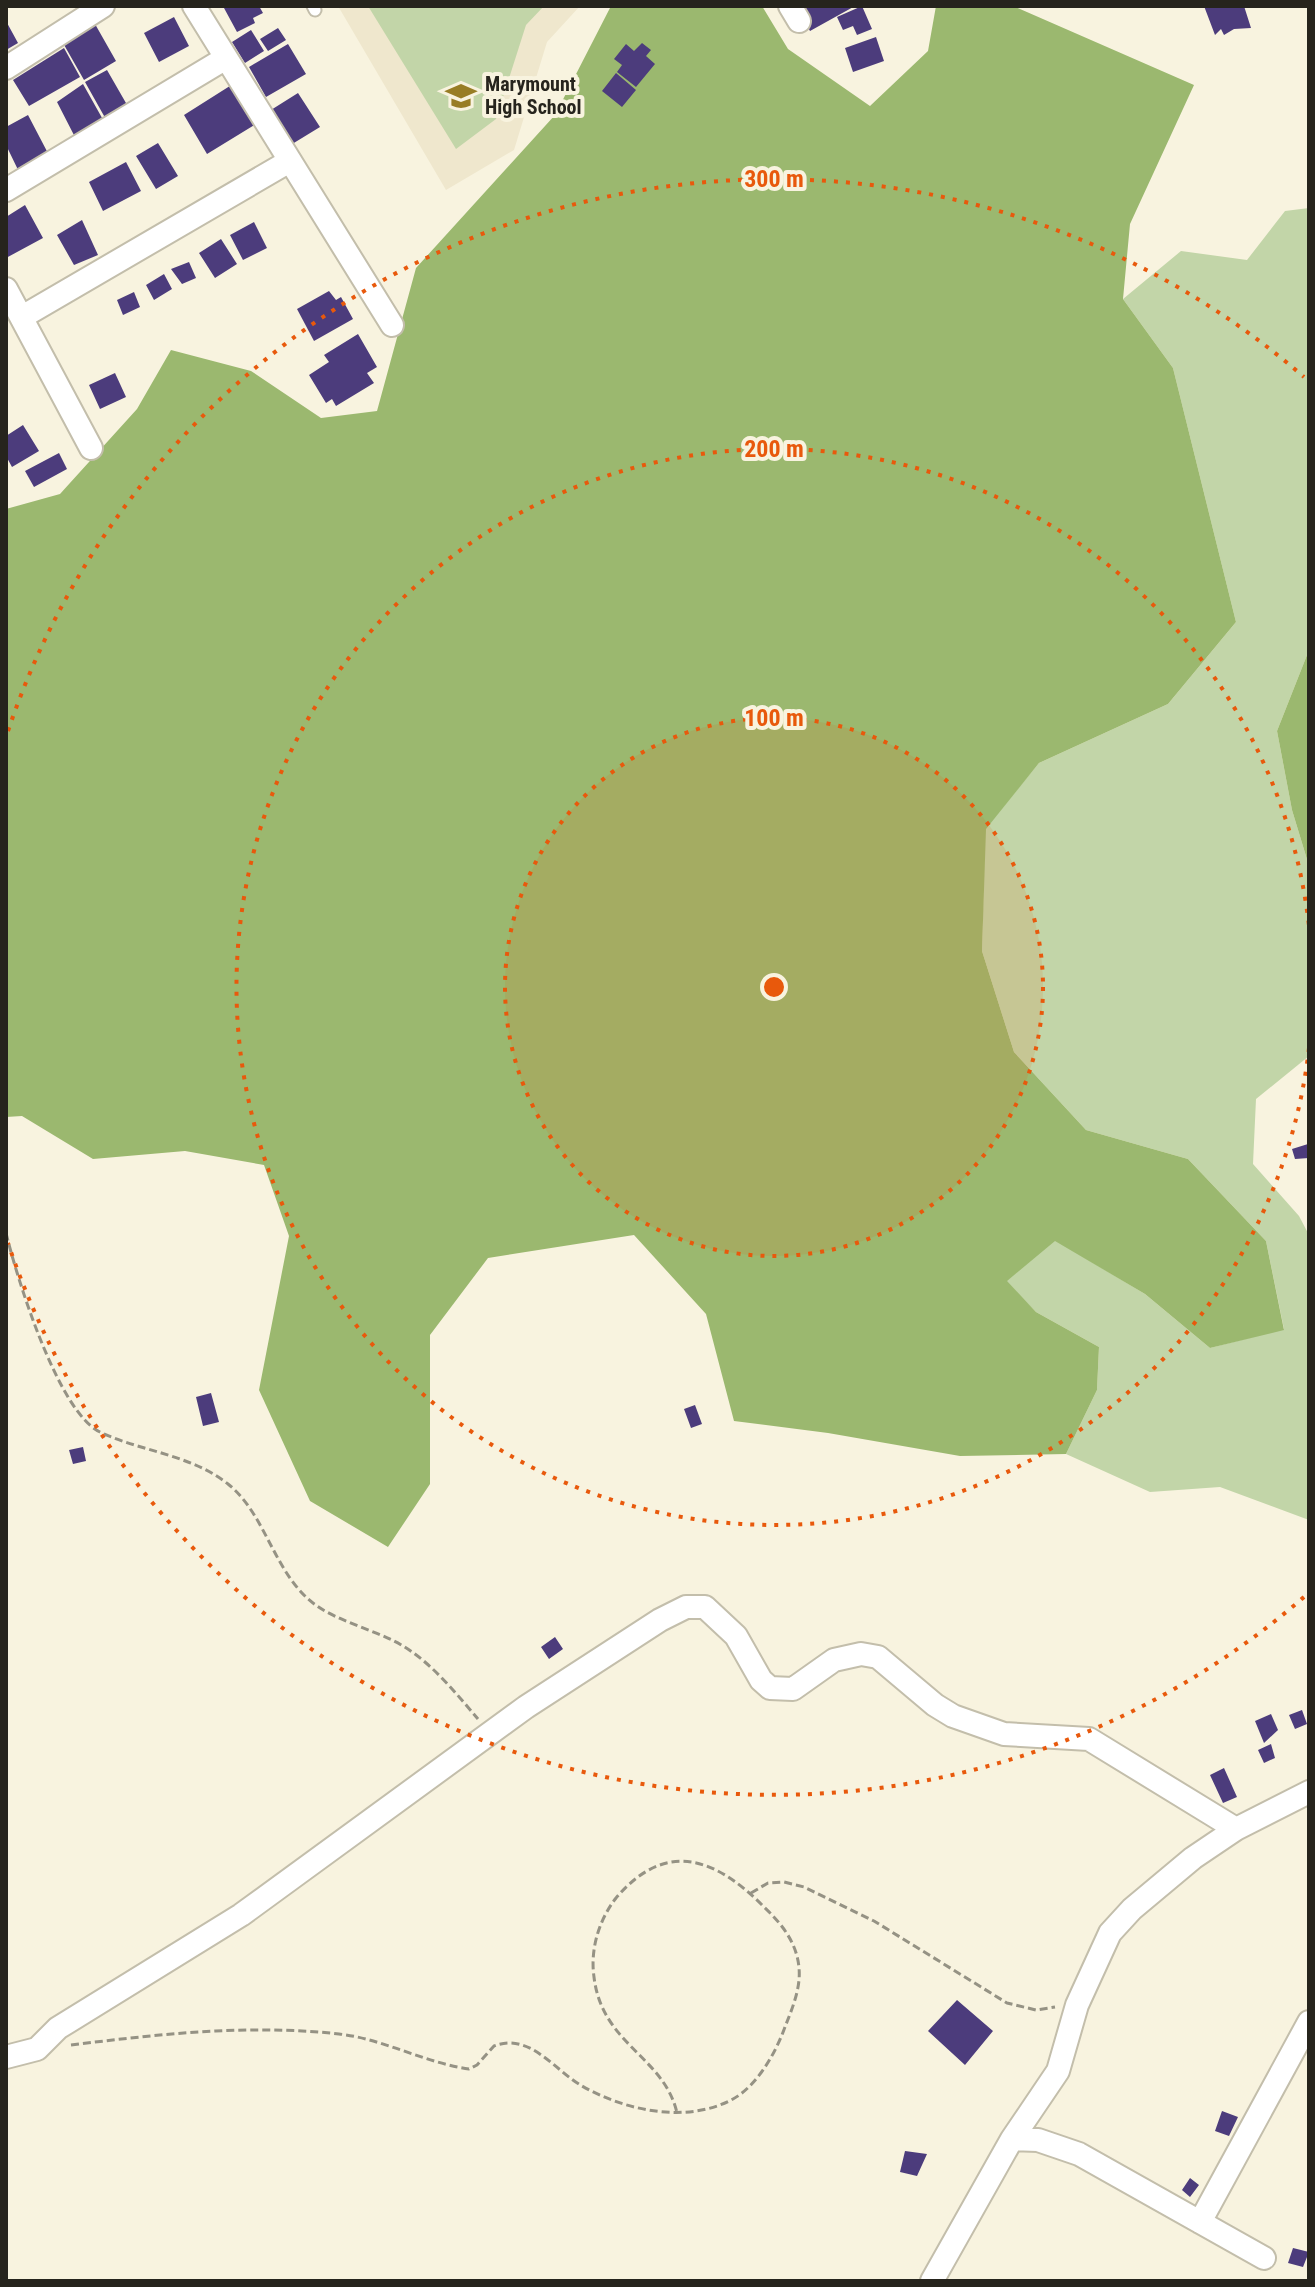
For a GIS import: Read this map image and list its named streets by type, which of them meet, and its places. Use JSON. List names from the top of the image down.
{
  "places": {
    "school or university": ["Marymount High School"]
  },
  "rings": ["300 m", "200 m", "100 m"]
}
